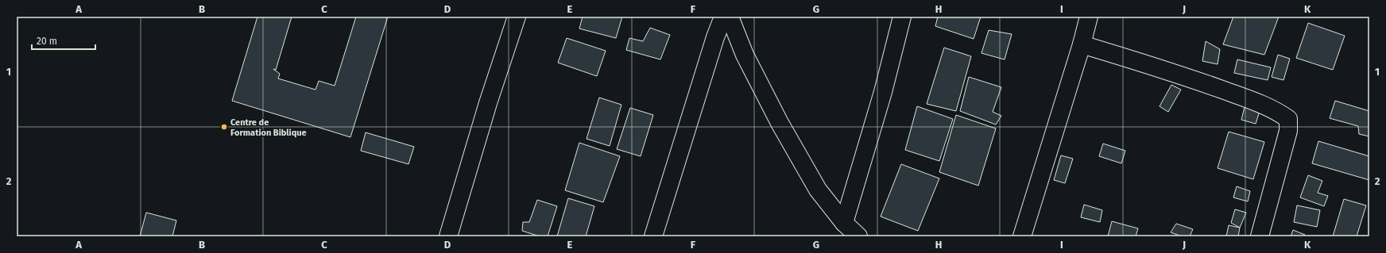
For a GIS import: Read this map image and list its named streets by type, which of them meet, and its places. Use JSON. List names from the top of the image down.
{
  "places": ["Centre de Formation Biblique"],
  "scale_bar": "20 m",
  "grid": {
    "columns": [
      "A",
      "B",
      "C",
      "D",
      "E",
      "F",
      "G",
      "H",
      "I",
      "J",
      "K"
    ],
    "rows": ["1", "2"]
  }
}
